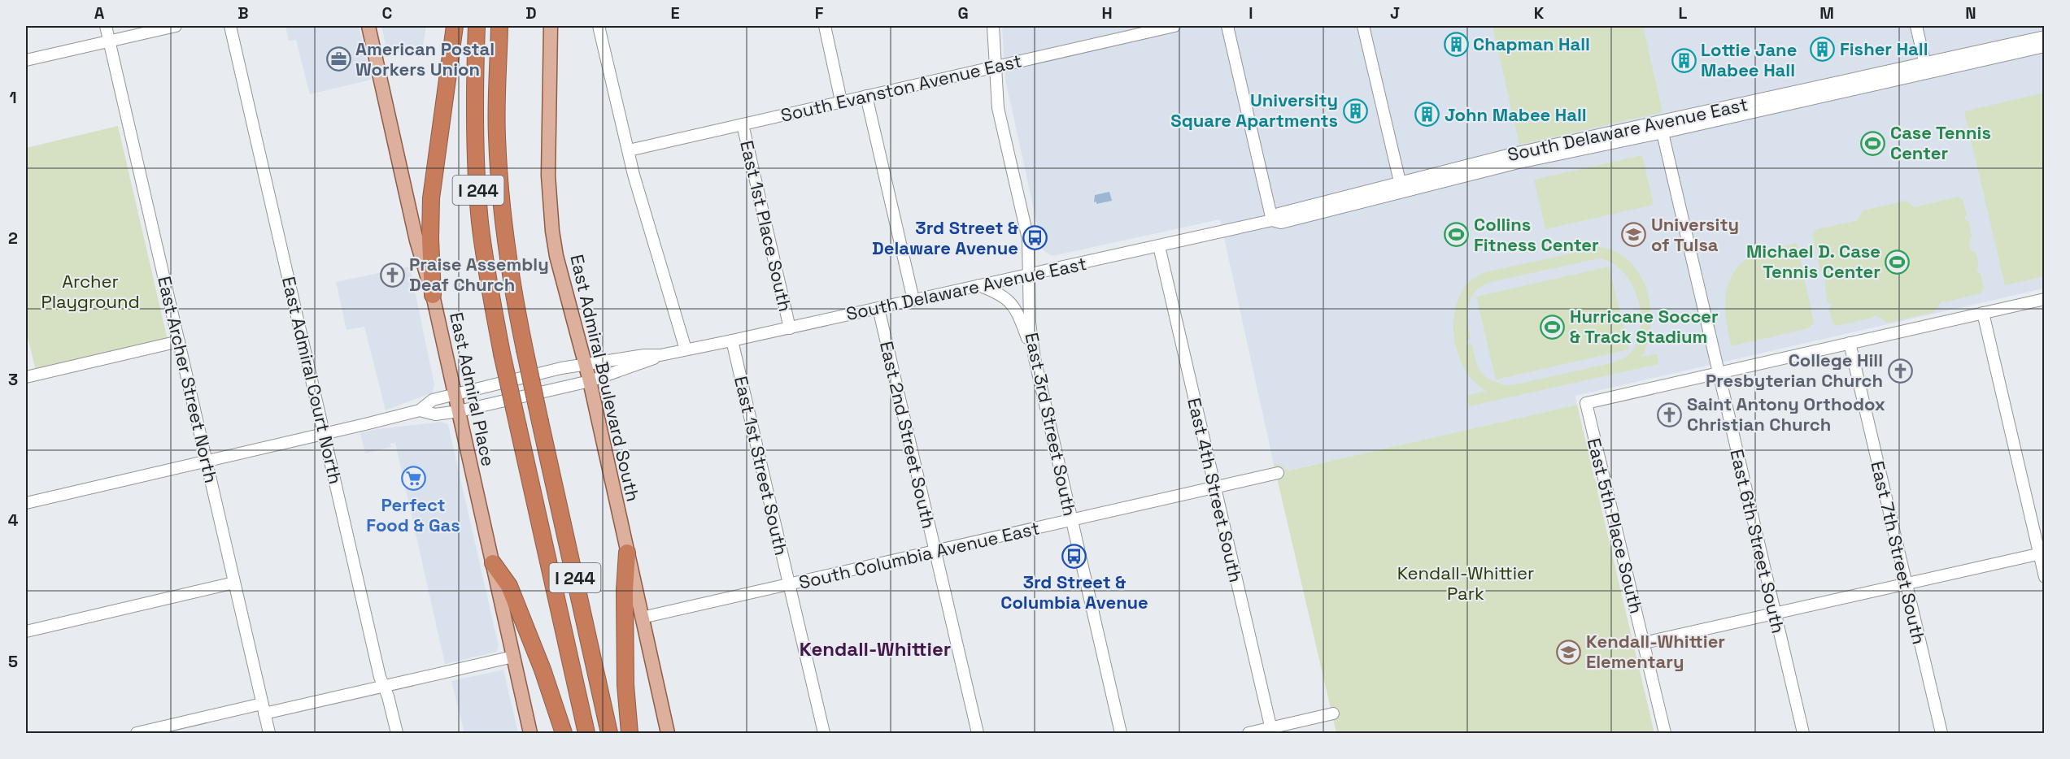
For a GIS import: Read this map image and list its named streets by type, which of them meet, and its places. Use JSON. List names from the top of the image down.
{
  "streets": {
    "highway": ["I 244"],
    "main road": ["East Admiral Boulevard South", "East Admiral Place"],
    "street": [
      "South Evanston Avenue East",
      "South Delaware Avenue East",
      "East 1st Place South",
      "East Archer Street North",
      "East Admiral Court North",
      "East 3rd Street South",
      "East 2nd Street South",
      "East 1st Street South",
      "East 4th Street South",
      "East 5th Place South",
      "East 6th Street South",
      "East 7th Street South",
      "South Columbia Avenue East"
    ]
  },
  "crossings": [
    ["South Evanston Avenue East", "East 1st Place South"],
    ["South Evanston Avenue East", "East 3rd Street South"],
    ["South Delaware Avenue East", "East 1st Place South"],
    ["South Delaware Avenue East", "East Admiral Boulevard South"],
    ["South Delaware Avenue East", "East Admiral Place"],
    ["South Delaware Avenue East", "East 3rd Street South"],
    ["South Delaware Avenue East", "East 2nd Street South"],
    ["South Delaware Avenue East", "East 1st Street South"],
    ["South Delaware Avenue East", "East 4th Street South"],
    ["South Delaware Avenue East", "East 6th Street South"],
    ["East Admiral Boulevard South", "South Columbia Avenue East"],
    ["East 3rd Street South", "South Columbia Avenue East"],
    ["East 2nd Street South", "South Columbia Avenue East"],
    ["East 1st Street South", "South Columbia Avenue East"],
    ["East 4th Street South", "South Columbia Avenue East"],
    ["East 5th Place South", "East 6th Street South"]
  ],
  "districts": ["Kendall-Whittier"],
  "parks": ["Archer Playground", "Kendall-Whittier Park"],
  "places": {
    "building": [
      "Chapman Hall",
      "Fisher Hall",
      "Lottie Jane Mabee Hall",
      "University Square Apartments",
      "John Mabee Hall"
    ],
    "office": ["American Postal Workers Union"],
    "sports": [
      "Case Tennis Center",
      "Collins Fitness Center",
      "Michael D. Case Tennis Center",
      "Hurricane Soccer & Track Stadium"
    ],
    "school or university": ["University of Tulsa", "Kendall-Whittier Elementary"],
    "bus stop": ["3rd Street & Delaware Avenue", "3rd Street & Columbia Avenue"],
    "church": ["Praise Assembly Deaf Church", "College Hill Presbyterian Church", "Saint Antony Orthodox Christian Church"],
    "supermarket": ["Perfect Food & Gas"]
  },
  "grid": {
    "columns": [
      "A",
      "B",
      "C",
      "D",
      "E",
      "F",
      "G",
      "H",
      "I",
      "J",
      "K",
      "L",
      "M",
      "N"
    ],
    "rows": [
      "1",
      "2",
      "3",
      "4",
      "5"
    ]
  }
}
